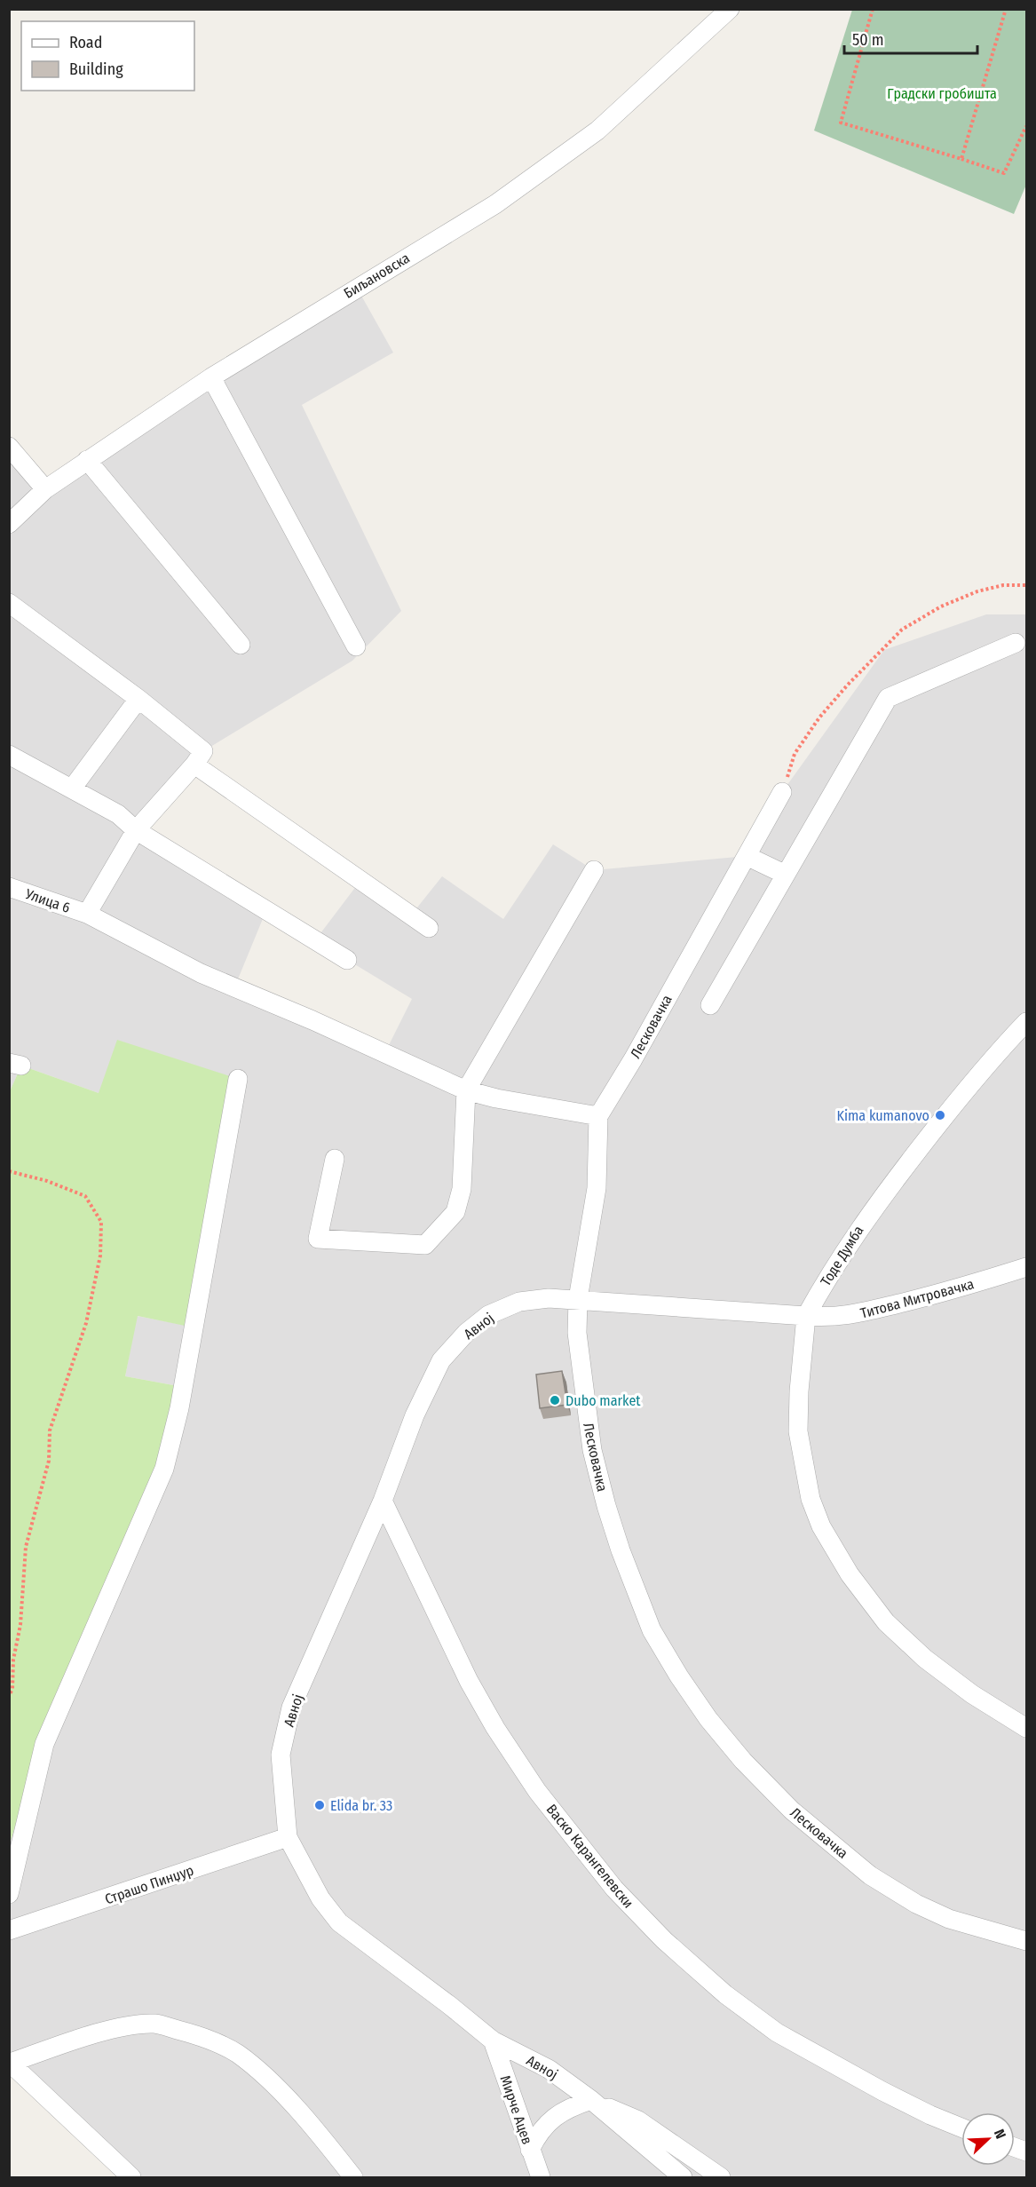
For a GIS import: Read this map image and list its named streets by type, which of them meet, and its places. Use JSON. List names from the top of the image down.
{
  "streets": {
    "street": [
      "Биљановска",
      "Улица 6",
      "Лесковачка",
      "Тоде Думба",
      "Титова Митровачка",
      "Авној",
      "Васко Карангелевски",
      "Страшо Пинџур",
      "Мирче Ацев"
    ]
  },
  "crossings": [
    ["Улица 6", "Лесковачка"],
    ["Лесковачка", "Авној"],
    ["Тоде Думба", "Титова Митровачка"],
    ["Авној", "Васко Карангелевски"],
    ["Авној", "Страшо Пинџур"],
    ["Авној", "Мирче Ацев"]
  ],
  "parks": ["Градски гробишта"],
  "places": ["Kima kumanovo", "Dubo market", "Elida br. 33"],
  "legend": ["Road", "Building"],
  "scale_bar": "50 m",
  "north": "top right"
}
